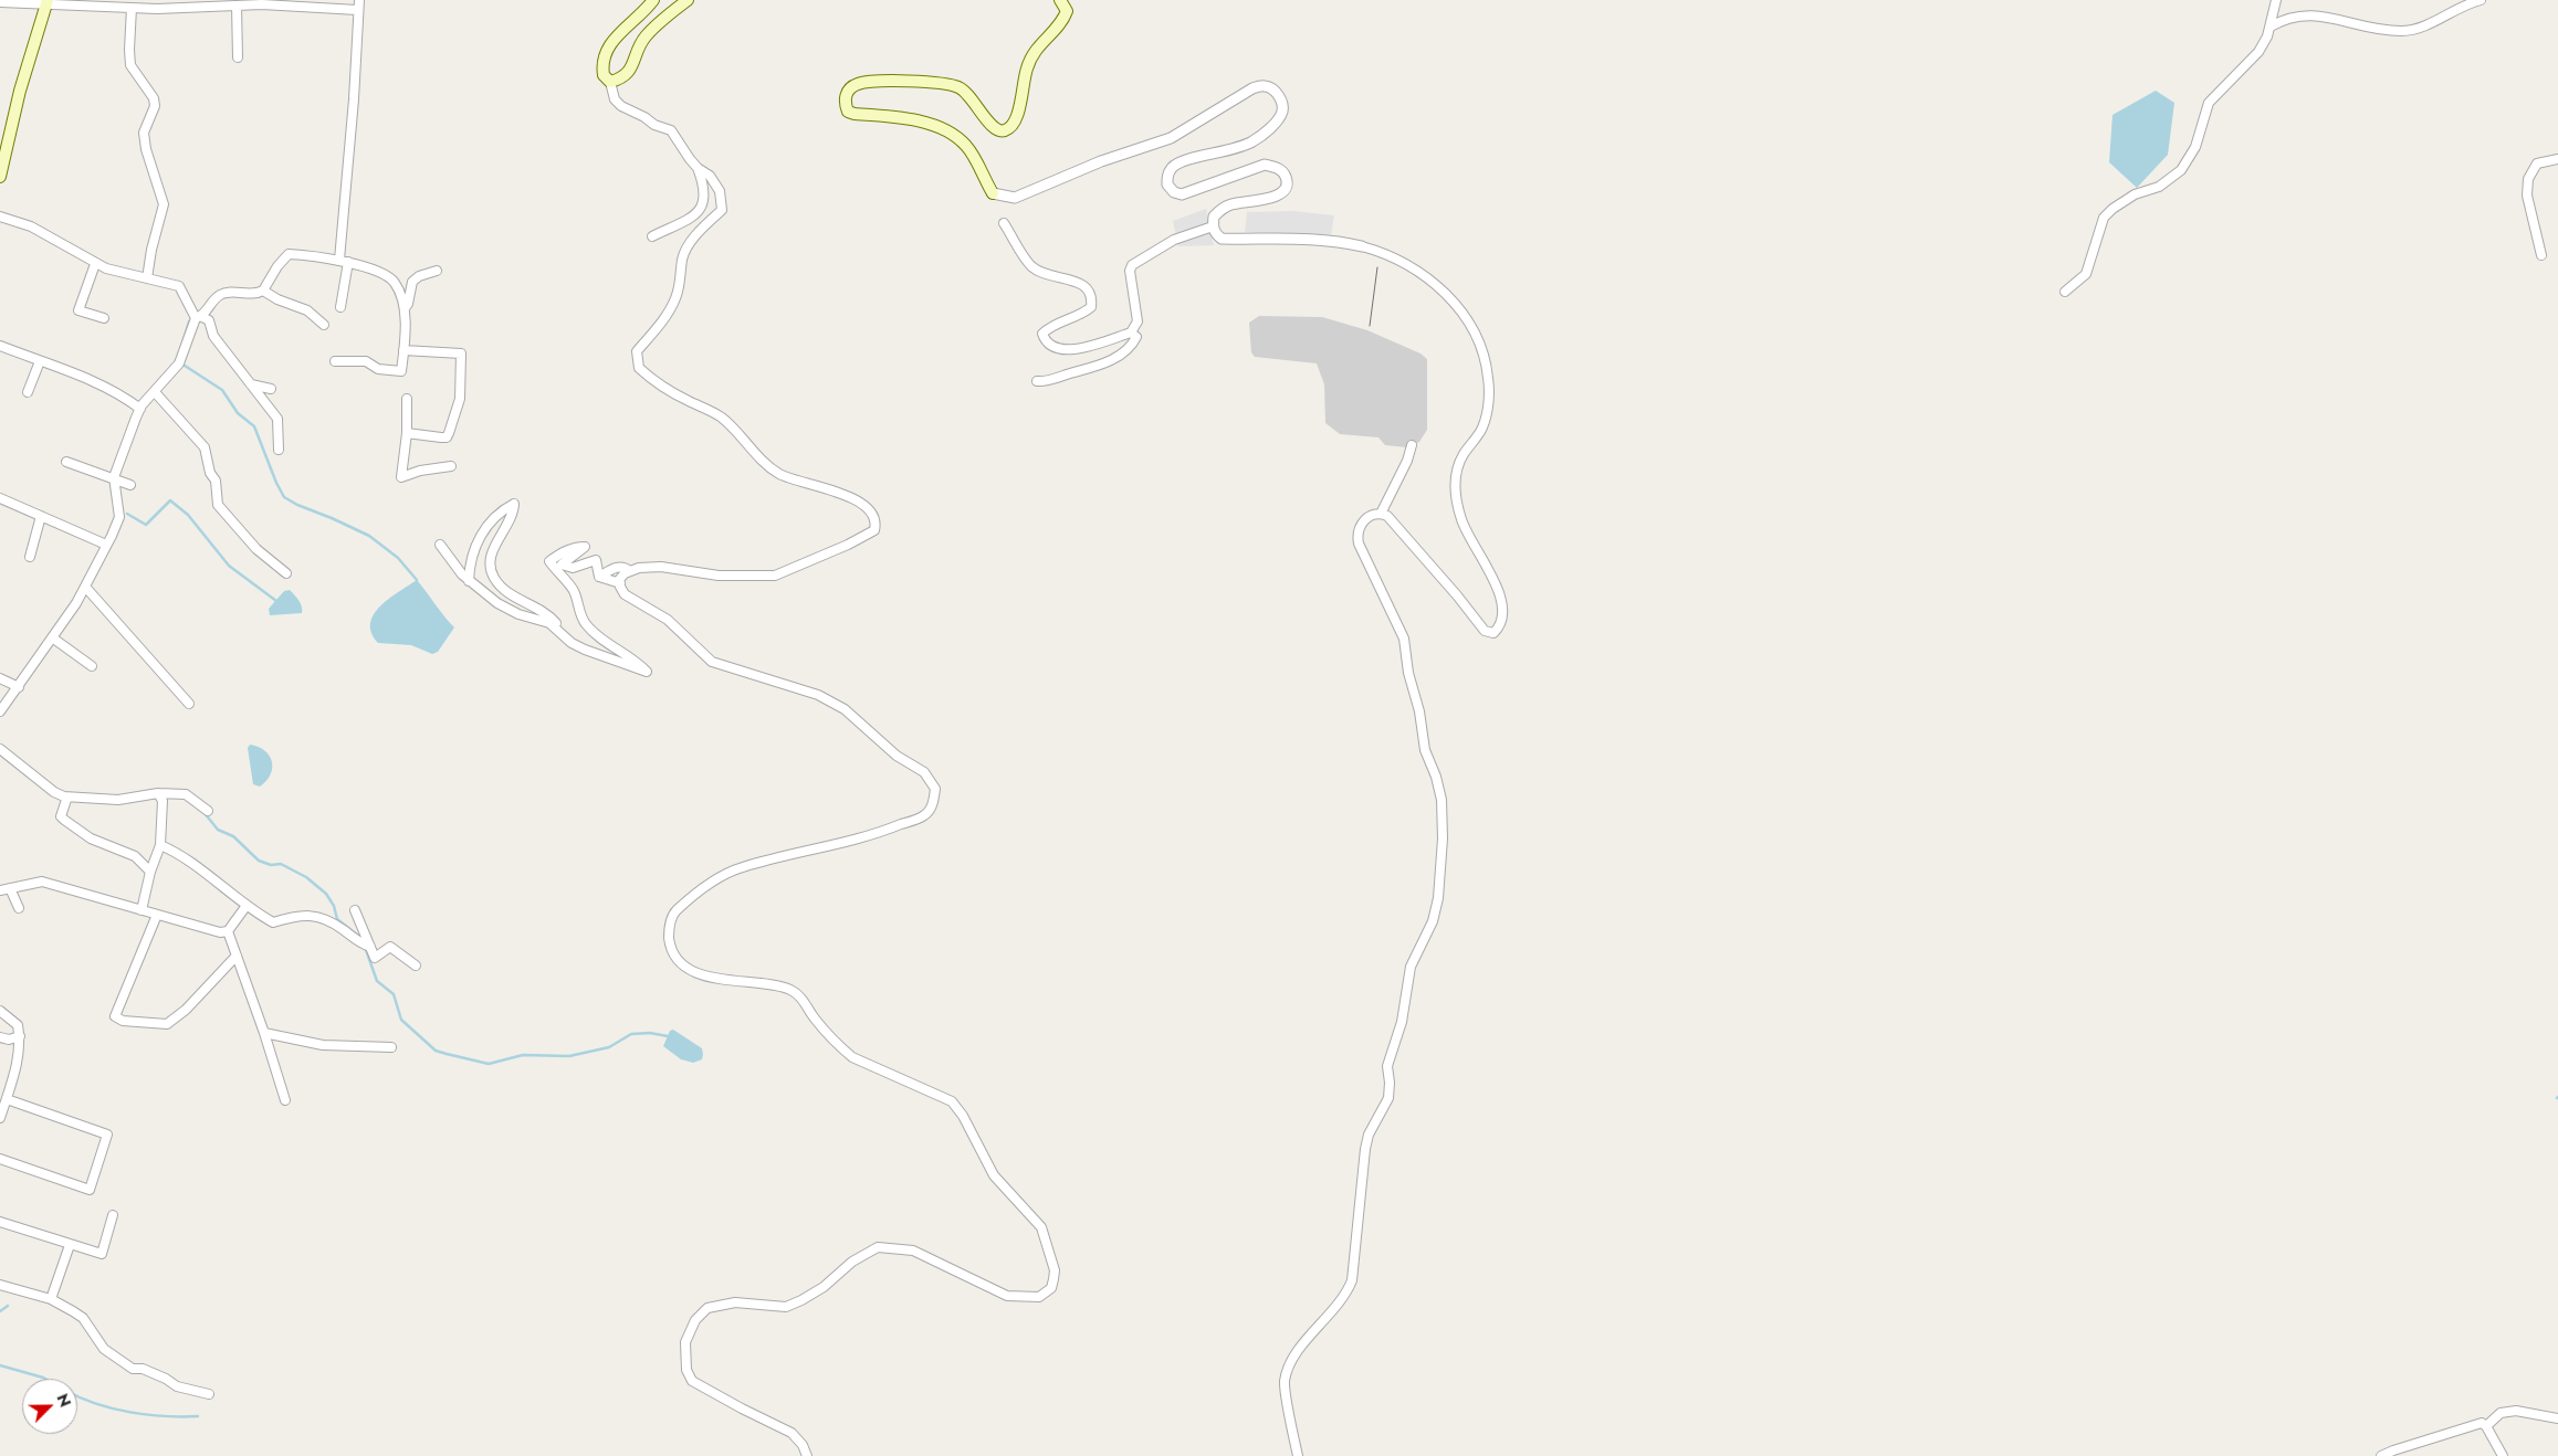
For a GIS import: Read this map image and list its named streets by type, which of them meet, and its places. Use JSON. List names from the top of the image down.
{
  "north": "top right"
}
